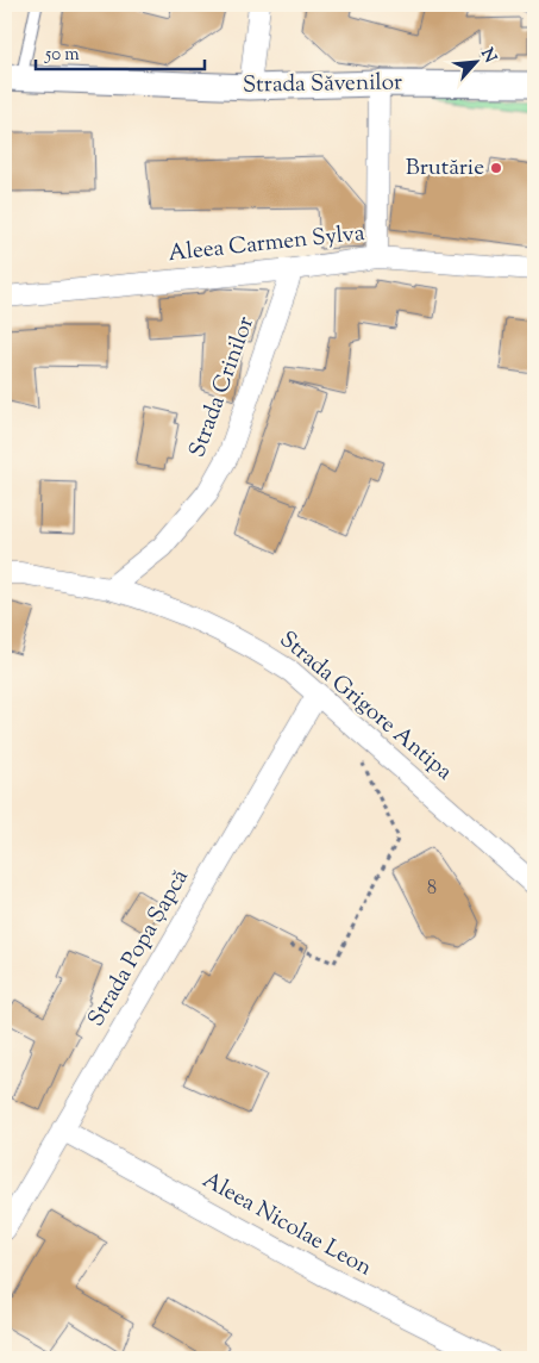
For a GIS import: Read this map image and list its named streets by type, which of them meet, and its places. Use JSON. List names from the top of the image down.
{
  "streets": {
    "street": [
      "Strada Săvenilor",
      "Aleea Carmen Sylva",
      "Strada Crinilor",
      "Strada Grigore Antipa",
      "Strada Popa Șapcă",
      "Aleea Nicolae Leon"
    ]
  },
  "crossings": [
    ["Aleea Carmen Sylva", "Strada Crinilor"],
    ["Strada Crinilor", "Strada Grigore Antipa"],
    ["Strada Grigore Antipa", "Strada Popa Șapcă"],
    ["Strada Popa Șapcă", "Aleea Nicolae Leon"]
  ],
  "places": ["Brutărie"],
  "house_numbers": ["8"],
  "scale_bar": "50 m",
  "north": "top right"
}
